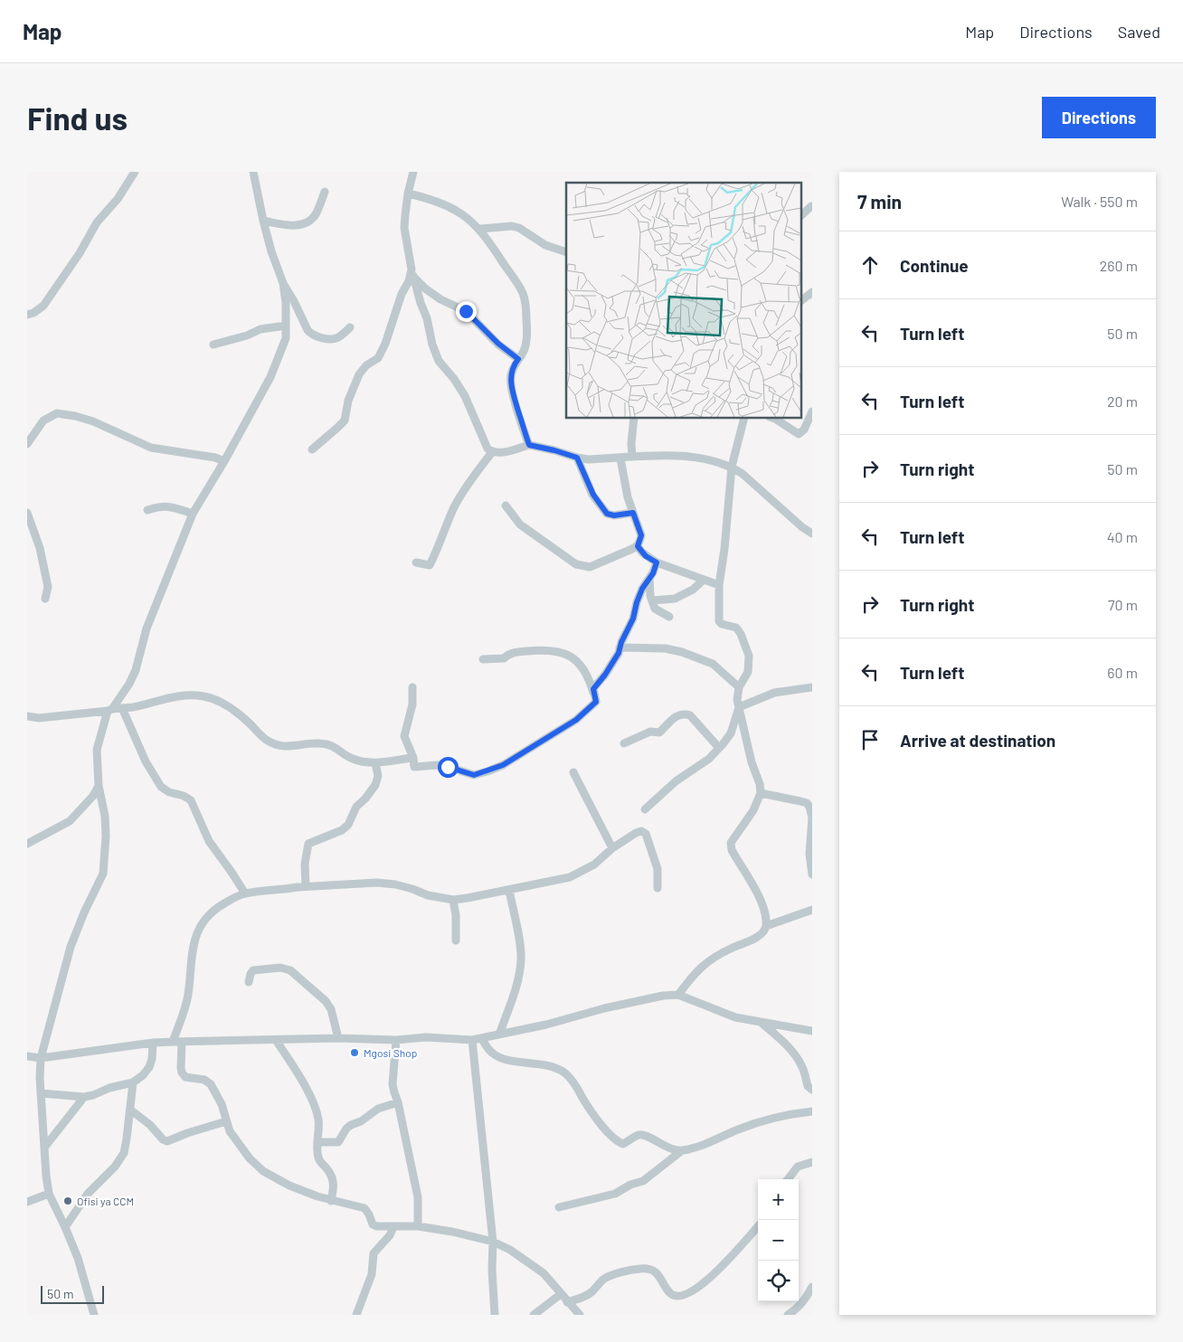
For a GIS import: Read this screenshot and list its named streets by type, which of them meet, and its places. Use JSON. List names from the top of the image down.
{
  "places": ["Mgosi Shop", "Ofisi ya CCM"],
  "scale_bar": "50 m",
  "page": {
    "header": "Map",
    "nav": ["Map", "Directions", "Saved"],
    "buttons": "Directions",
    "title": "Find us",
    "heading": ["7 min", "Walk · 550 m"],
    "list": [
      ["Continue", "260 m"],
      ["Turn left", "50 m"],
      ["Turn left", "20 m"],
      ["Turn right", "50 m"],
      ["Turn left", "40 m"],
      ["Turn right", "70 m"],
      ["Turn left", "60 m"],
      "Arrive at destination"
    ],
    "map_buttons": ["+", "−"],
    "scale": "50 m"
  }
}
